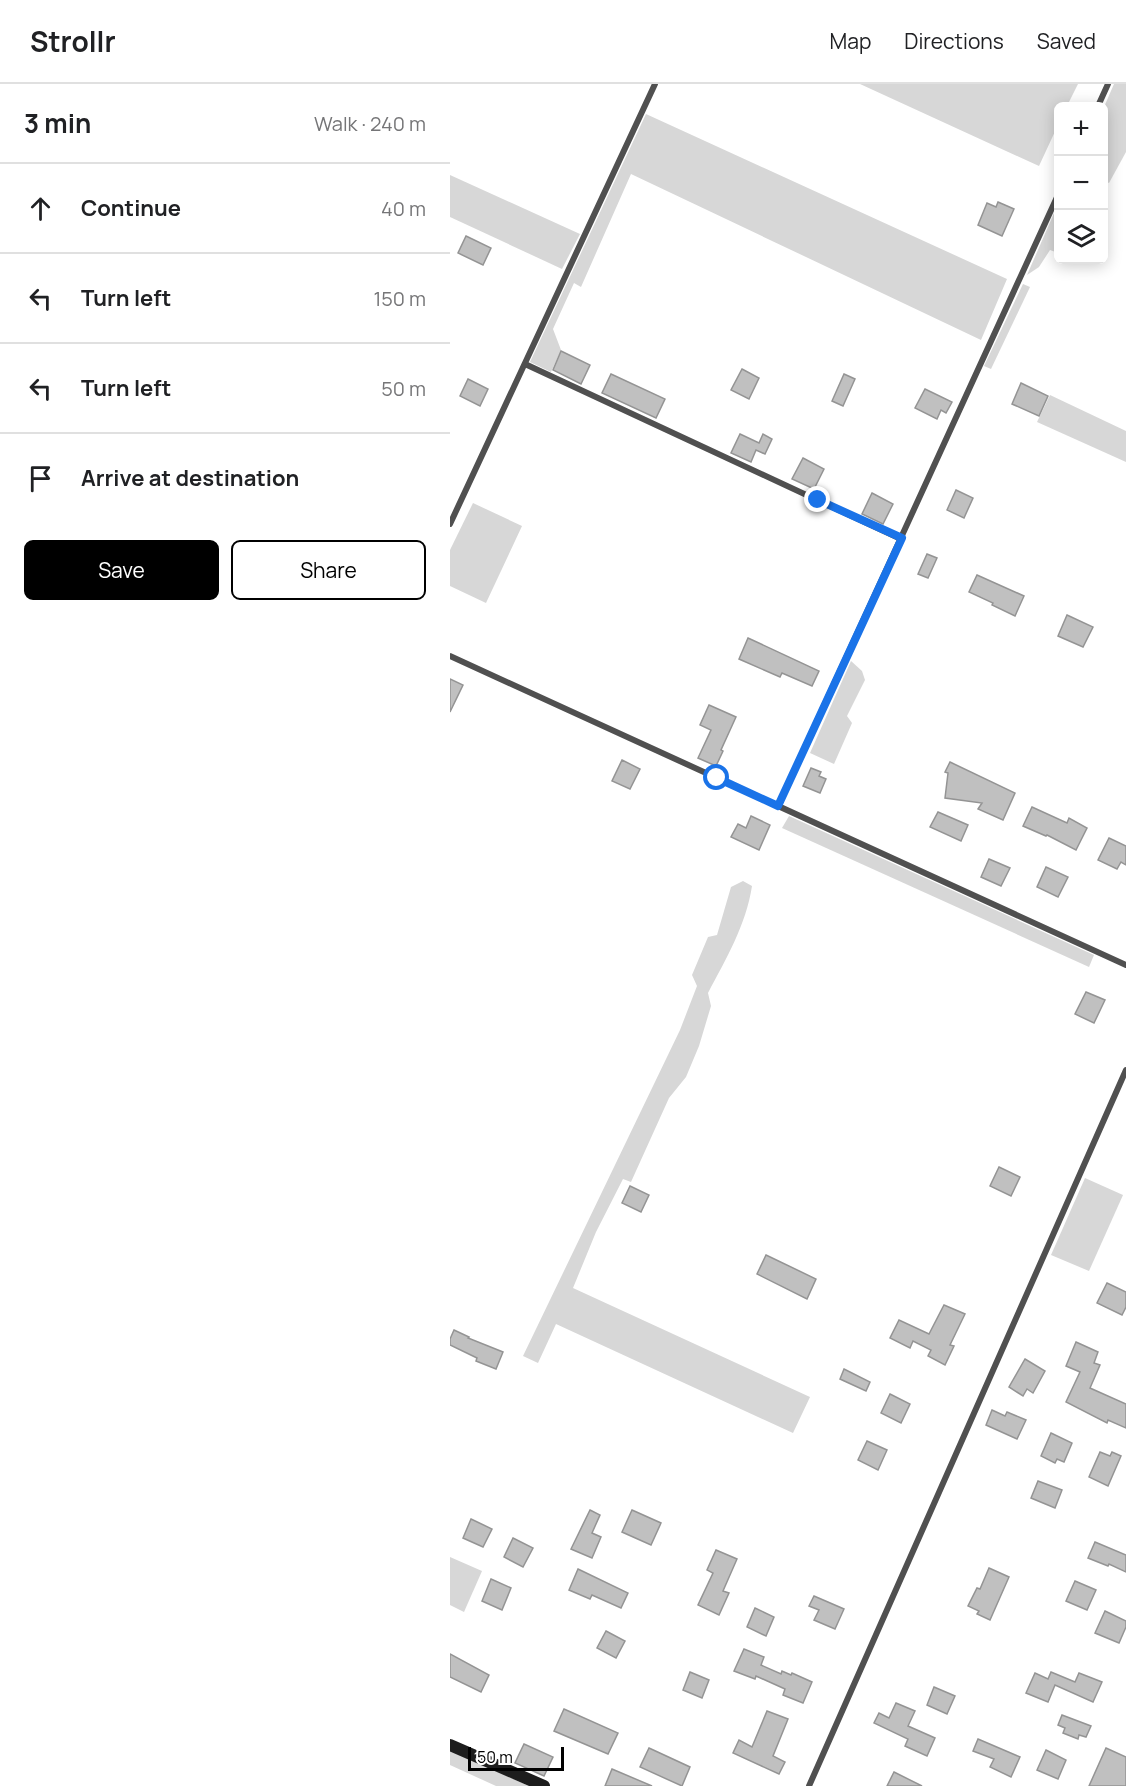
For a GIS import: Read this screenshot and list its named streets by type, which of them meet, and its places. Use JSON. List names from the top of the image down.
{
  "scale_bar": "50 m",
  "page": {
    "header": "Strollr",
    "nav": ["Map", "Directions", "Saved"],
    "heading": ["3 min", "Walk · 240 m"],
    "map_buttons": ["+", "−"],
    "list": [
      ["Continue", "40 m"],
      ["Turn left", "150 m"],
      ["Turn left", "50 m"],
      "Arrive at destination"
    ],
    "buttons": ["Save", "Share"],
    "scale": "50 m"
  }
}
